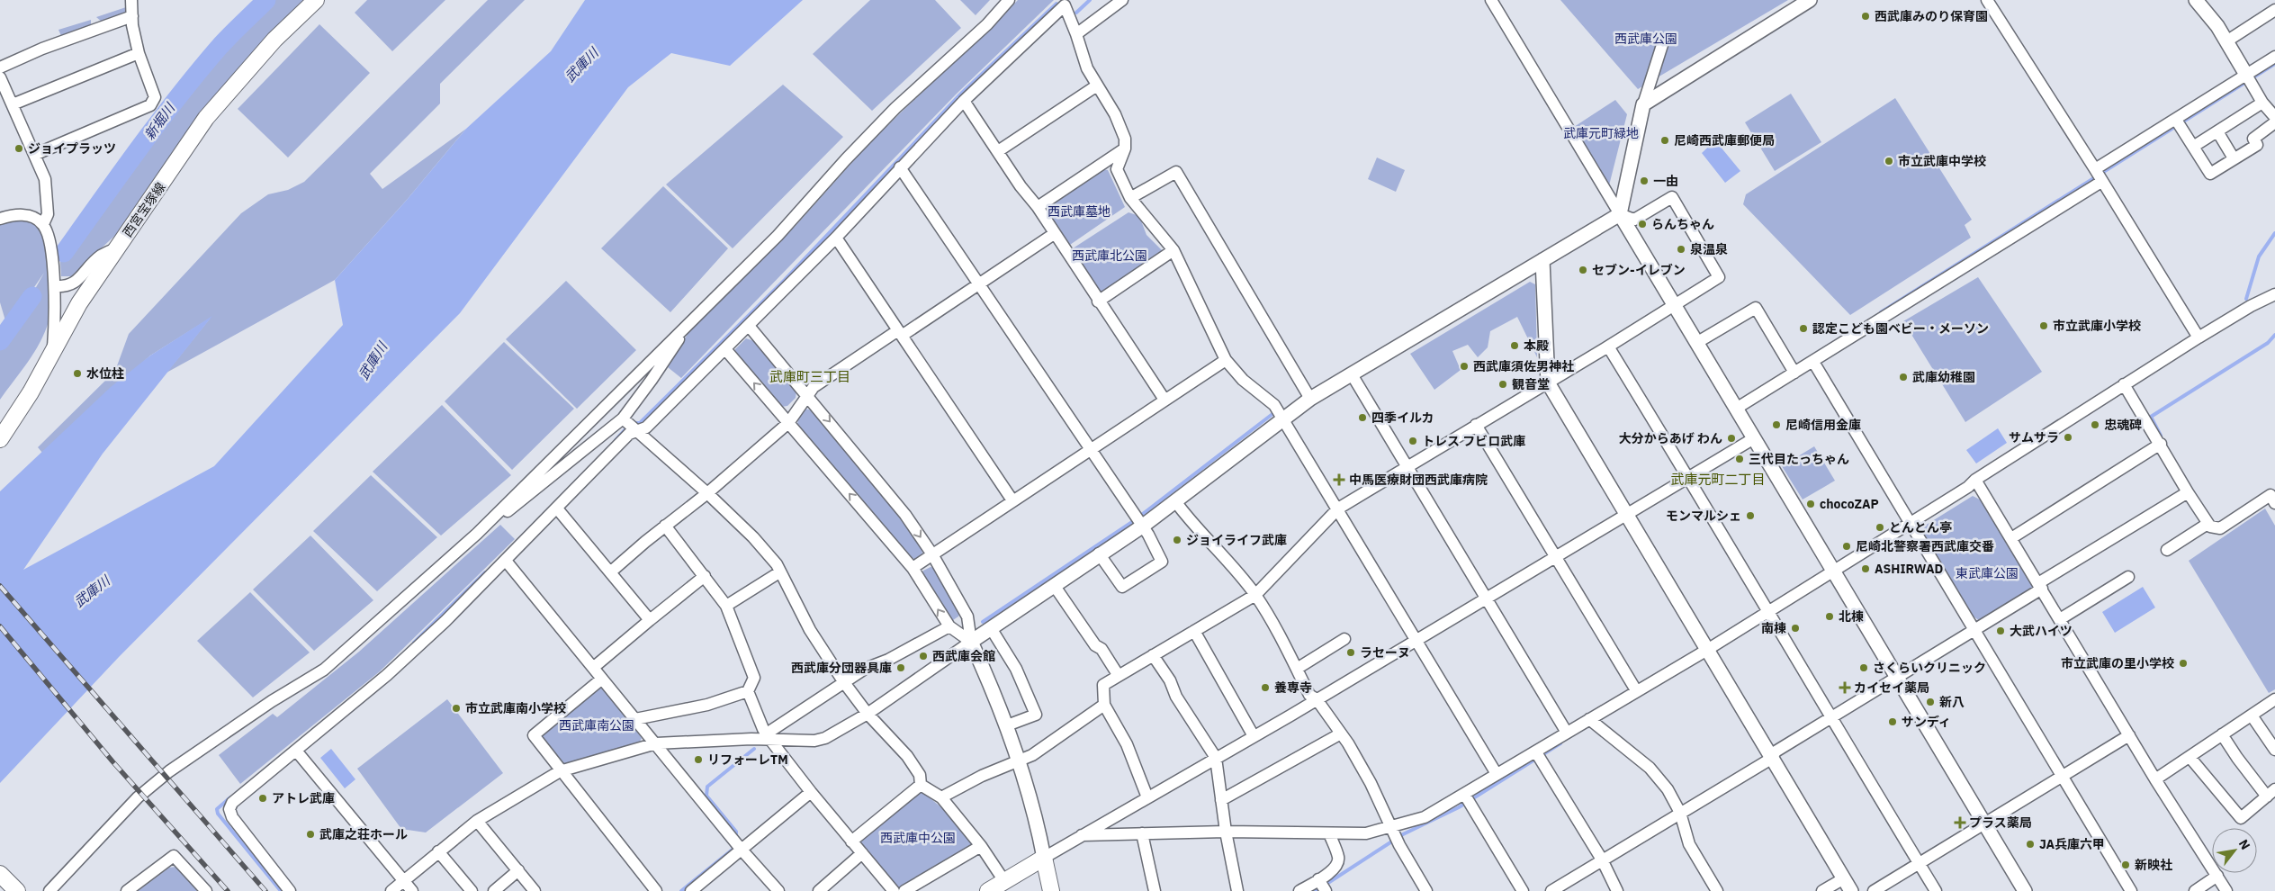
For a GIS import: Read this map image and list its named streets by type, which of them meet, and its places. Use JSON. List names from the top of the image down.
{
  "streets": {
    "main road": ["西宮宝塚線"]
  },
  "districts": ["武庫町三丁目", "武庫元町二丁目"],
  "water": ["武庫川", "新堀川"],
  "parks": [
    "西武庫公園",
    "武庫元町緑地",
    "西武庫墓地",
    "西武庫北公園",
    "東武庫公園",
    "西武庫南公園",
    "西武庫中公園"
  ],
  "places": {
    "other": [
      "西武庫みのり保育園",
      "尼崎西武庫郵便局",
      "ジョイプラッツ",
      "市立武庫中学校",
      "一由",
      "らんちゃん",
      "泉温泉",
      "セブン-イレブン",
      "市立武庫小学校",
      "認定こども園ベビー・メーソン",
      "本殿",
      "西武庫須佐男神社",
      "水位柱",
      "武庫幼稚園",
      "観音堂",
      "四季イルカ",
      "尼崎信用金庫",
      "忠魂碑",
      "サムサラ",
      "大分からあげ わん",
      "トレス フビロ武庫",
      "三代目たっちゃん",
      "chocoZAP",
      "モンマルシェ",
      "とんとん亭",
      "ジョイライフ武庫",
      "尼崎北警察署西武庫交番",
      "ASHIRWAD",
      "北棟",
      "南棟",
      "大武ハイツ",
      "ラセーヌ",
      "西武庫会館",
      "市立武庫の里小学校",
      "西武庫分団器具庫",
      "さくらいクリニック",
      "養専寺",
      "新八",
      "市立武庫南小学校",
      "サンディ",
      "リフォーレTM",
      "アトレ武庫",
      "武庫之荘ホール",
      "JA兵庫六甲",
      "新映社"
    ],
    "health": ["中馬医療財団西武庫病院", "カイセイ薬局", "プラス薬局"]
  },
  "north": "top right"
}
